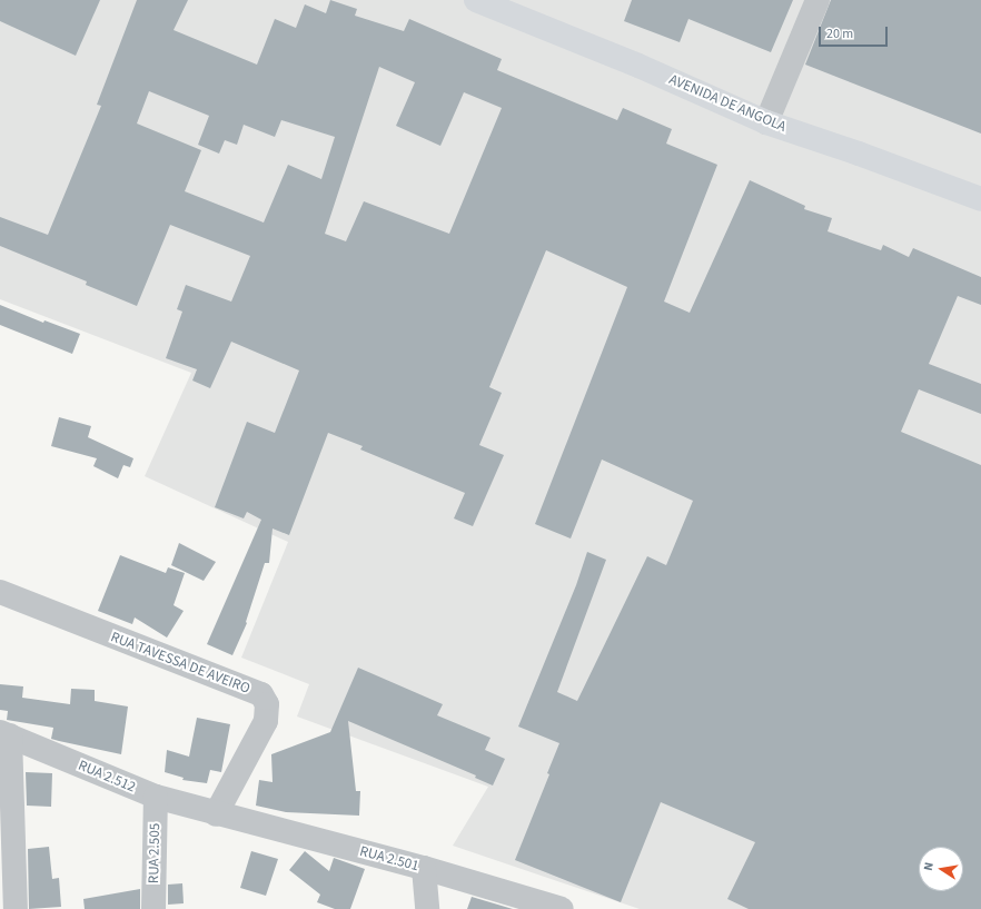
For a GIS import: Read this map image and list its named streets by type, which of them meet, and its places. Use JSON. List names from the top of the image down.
{
  "streets": {
    "main road": ["AVENIDA DE ANGOLA"],
    "street": [
      "RUA TAVESSA DE AVEIRO",
      "RUA 2.512",
      "RUA 2.505",
      "RUA 2.501"
    ]
  },
  "crossings": [
    ["RUA TAVESSA DE AVEIRO", "RUA 2.512"],
    ["RUA TAVESSA DE AVEIRO", "RUA 2.501"],
    ["RUA 2.512", "RUA 2.505"],
    ["RUA 2.512", "RUA 2.501"]
  ],
  "scale_bar": "20 m",
  "north": "left"
}
